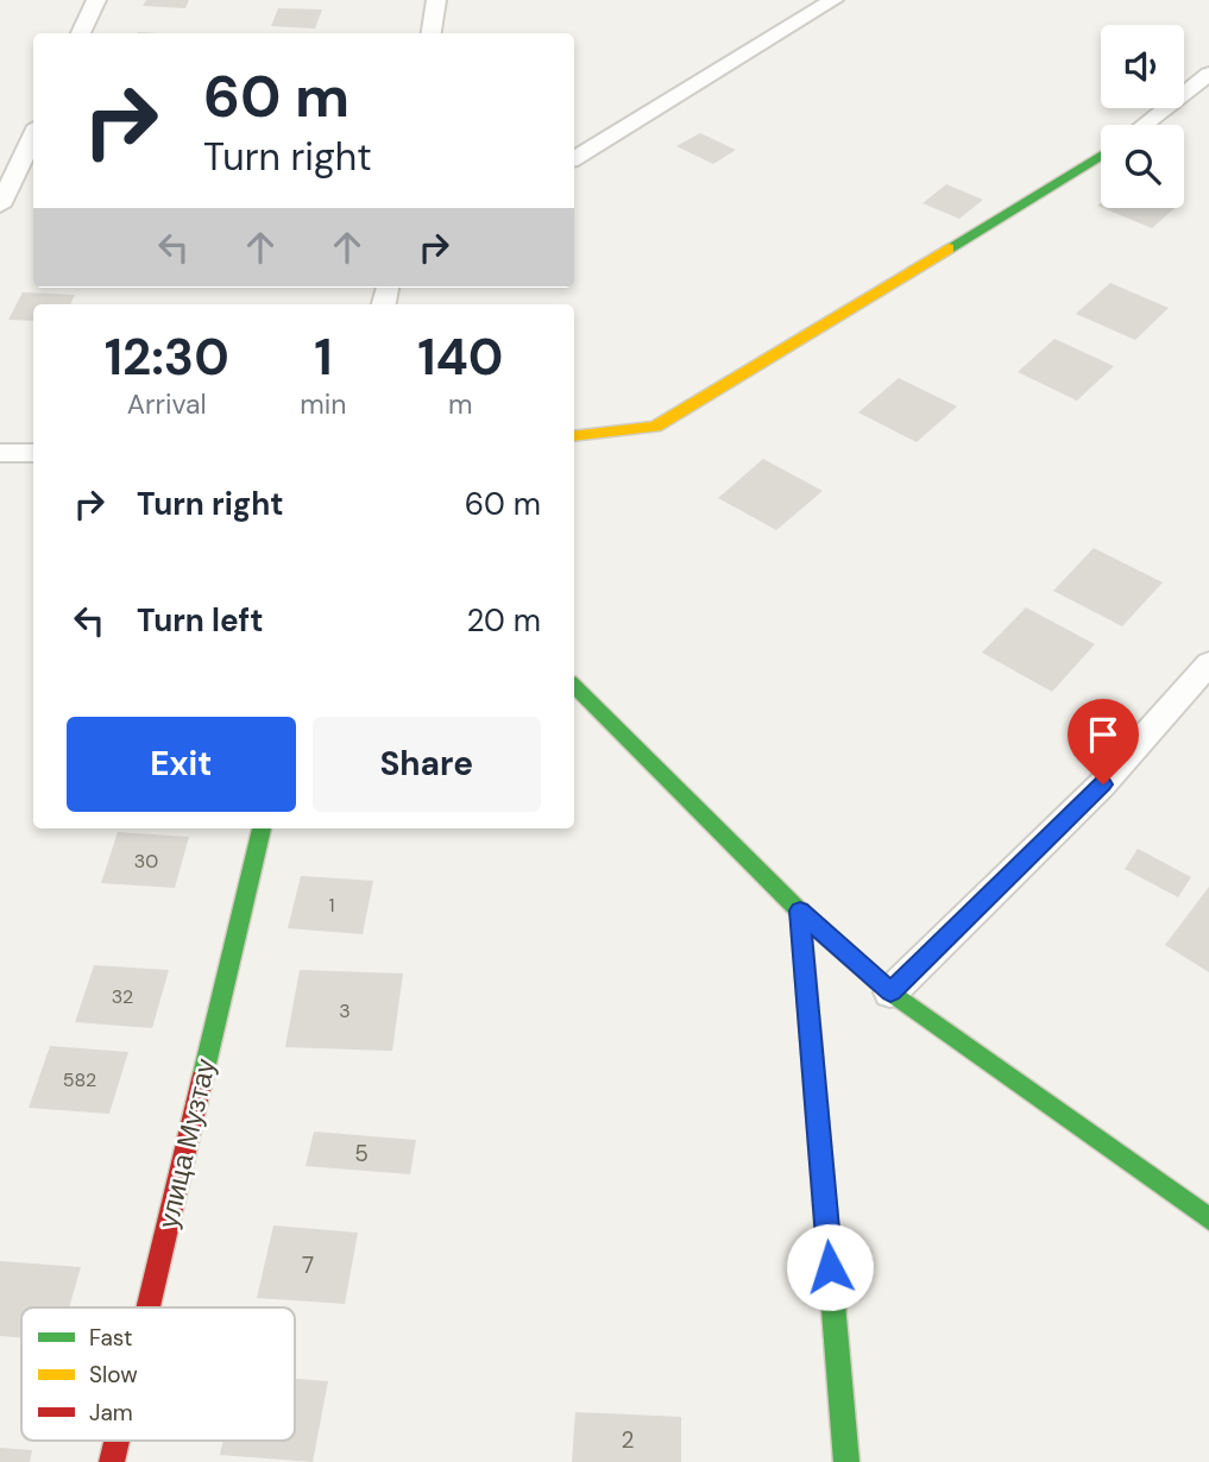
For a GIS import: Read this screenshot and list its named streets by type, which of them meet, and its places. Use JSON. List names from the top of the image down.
{
  "streets": {
    "street": ["улица Музтау"]
  },
  "house_numbers": [
    "30",
    "1",
    "32",
    "3",
    "582",
    "5",
    "7",
    "2"
  ],
  "legend": ["Fast", "Slow", "Jam"],
  "page": {
    "turn": ["60 m", "Turn right"],
    "eta": [
      "12:30",
      "Arrival",
      "1",
      "min",
      "140",
      "m"
    ],
    "list": [
      {
        "name": "Turn right",
        "value": "60 m"
      },
      {
        "name": "Turn left",
        "value": "20 m"
      }
    ],
    "buttons": ["Exit", "Share"]
  }
}
